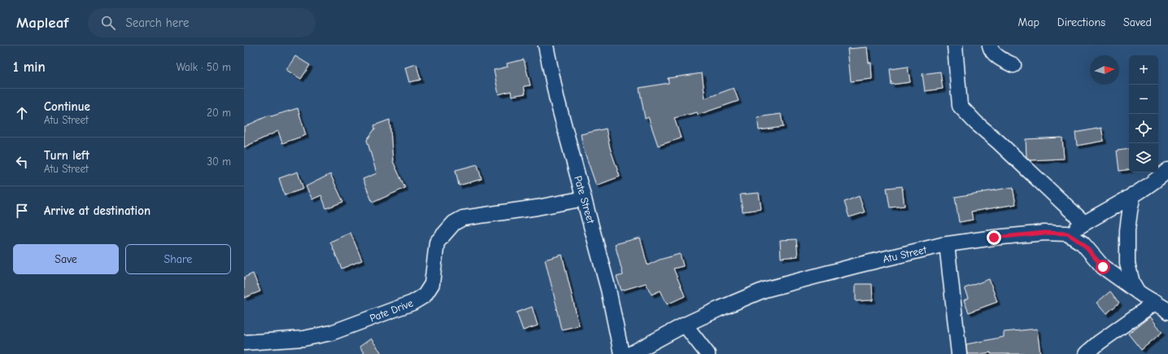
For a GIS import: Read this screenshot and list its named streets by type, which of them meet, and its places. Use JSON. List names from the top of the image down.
{
  "streets": {
    "street": ["Pate Street", "Atu Street", "Pate Drive"]
  },
  "crossings": [
    ["Pate Street", "Pate Drive"]
  ],
  "north": "right",
  "page": {
    "header": "Mapleaf",
    "search": "Search here",
    "nav": ["Map", "Directions", "Saved"],
    "heading": ["1 min", "Walk · 50 m"],
    "map_buttons": ["+", "−"],
    "list": [
      ["Continue", "Atu Street", "20 m"],
      ["Turn left", "Atu Street", "30 m"],
      "Arrive at destination"
    ],
    "buttons": ["Save", "Share"]
  }
}
